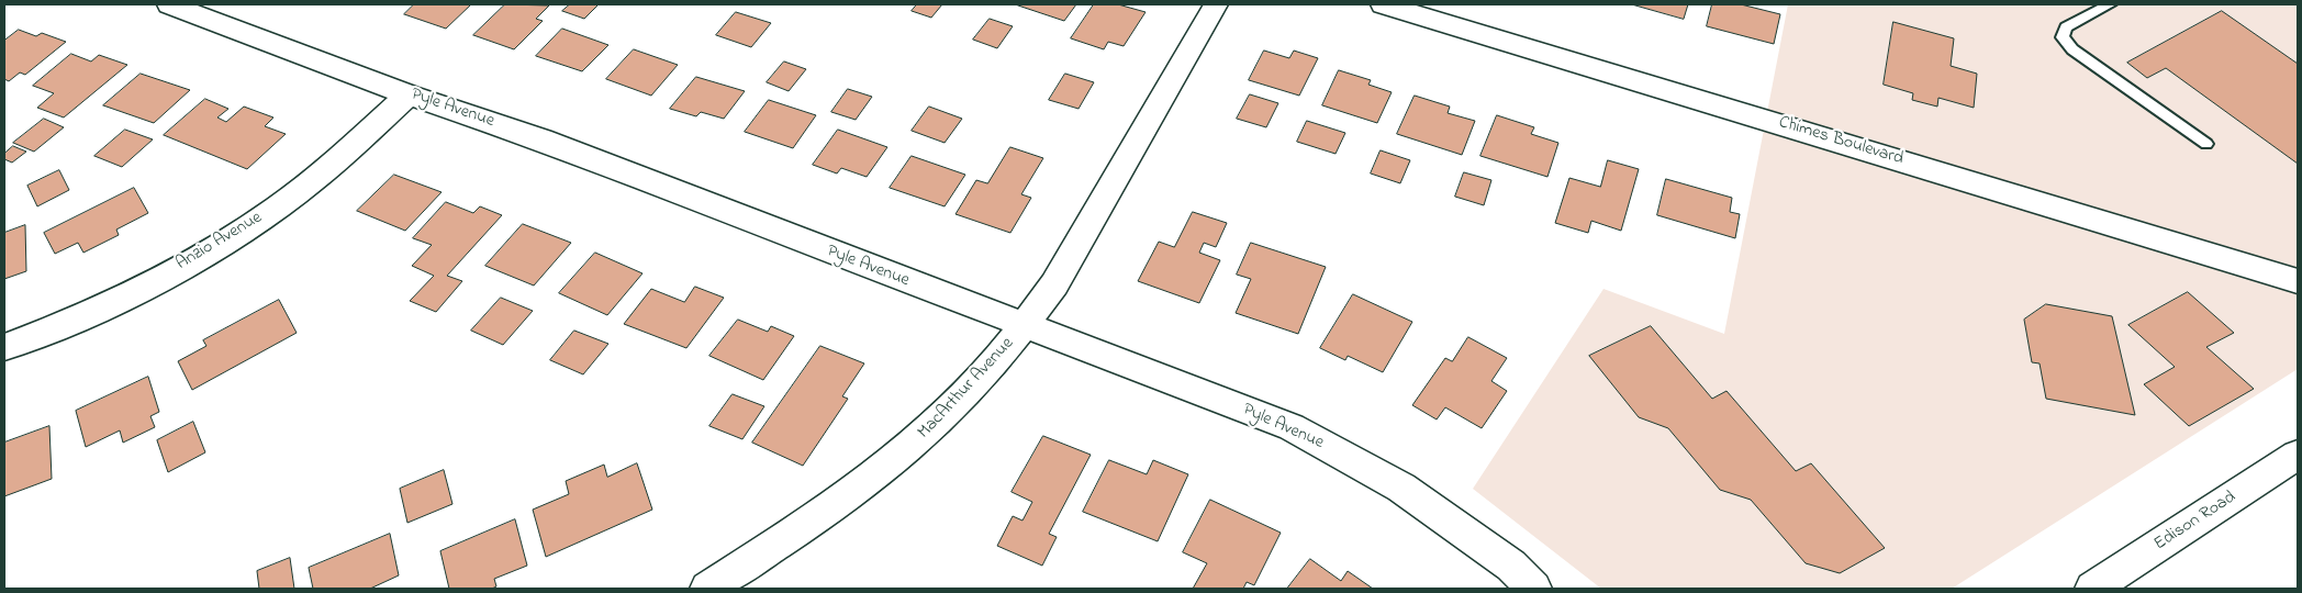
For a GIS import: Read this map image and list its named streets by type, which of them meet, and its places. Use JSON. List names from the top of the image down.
{
  "streets": {
    "street": [
      "Pyle Avenue",
      "Chimes Boulevard",
      "Anzio Avenue",
      "MacArthur Avenue",
      "Edison Road"
    ]
  },
  "crossings": [
    ["Pyle Avenue", "Anzio Avenue"],
    ["Pyle Avenue", "MacArthur Avenue"]
  ]
}
